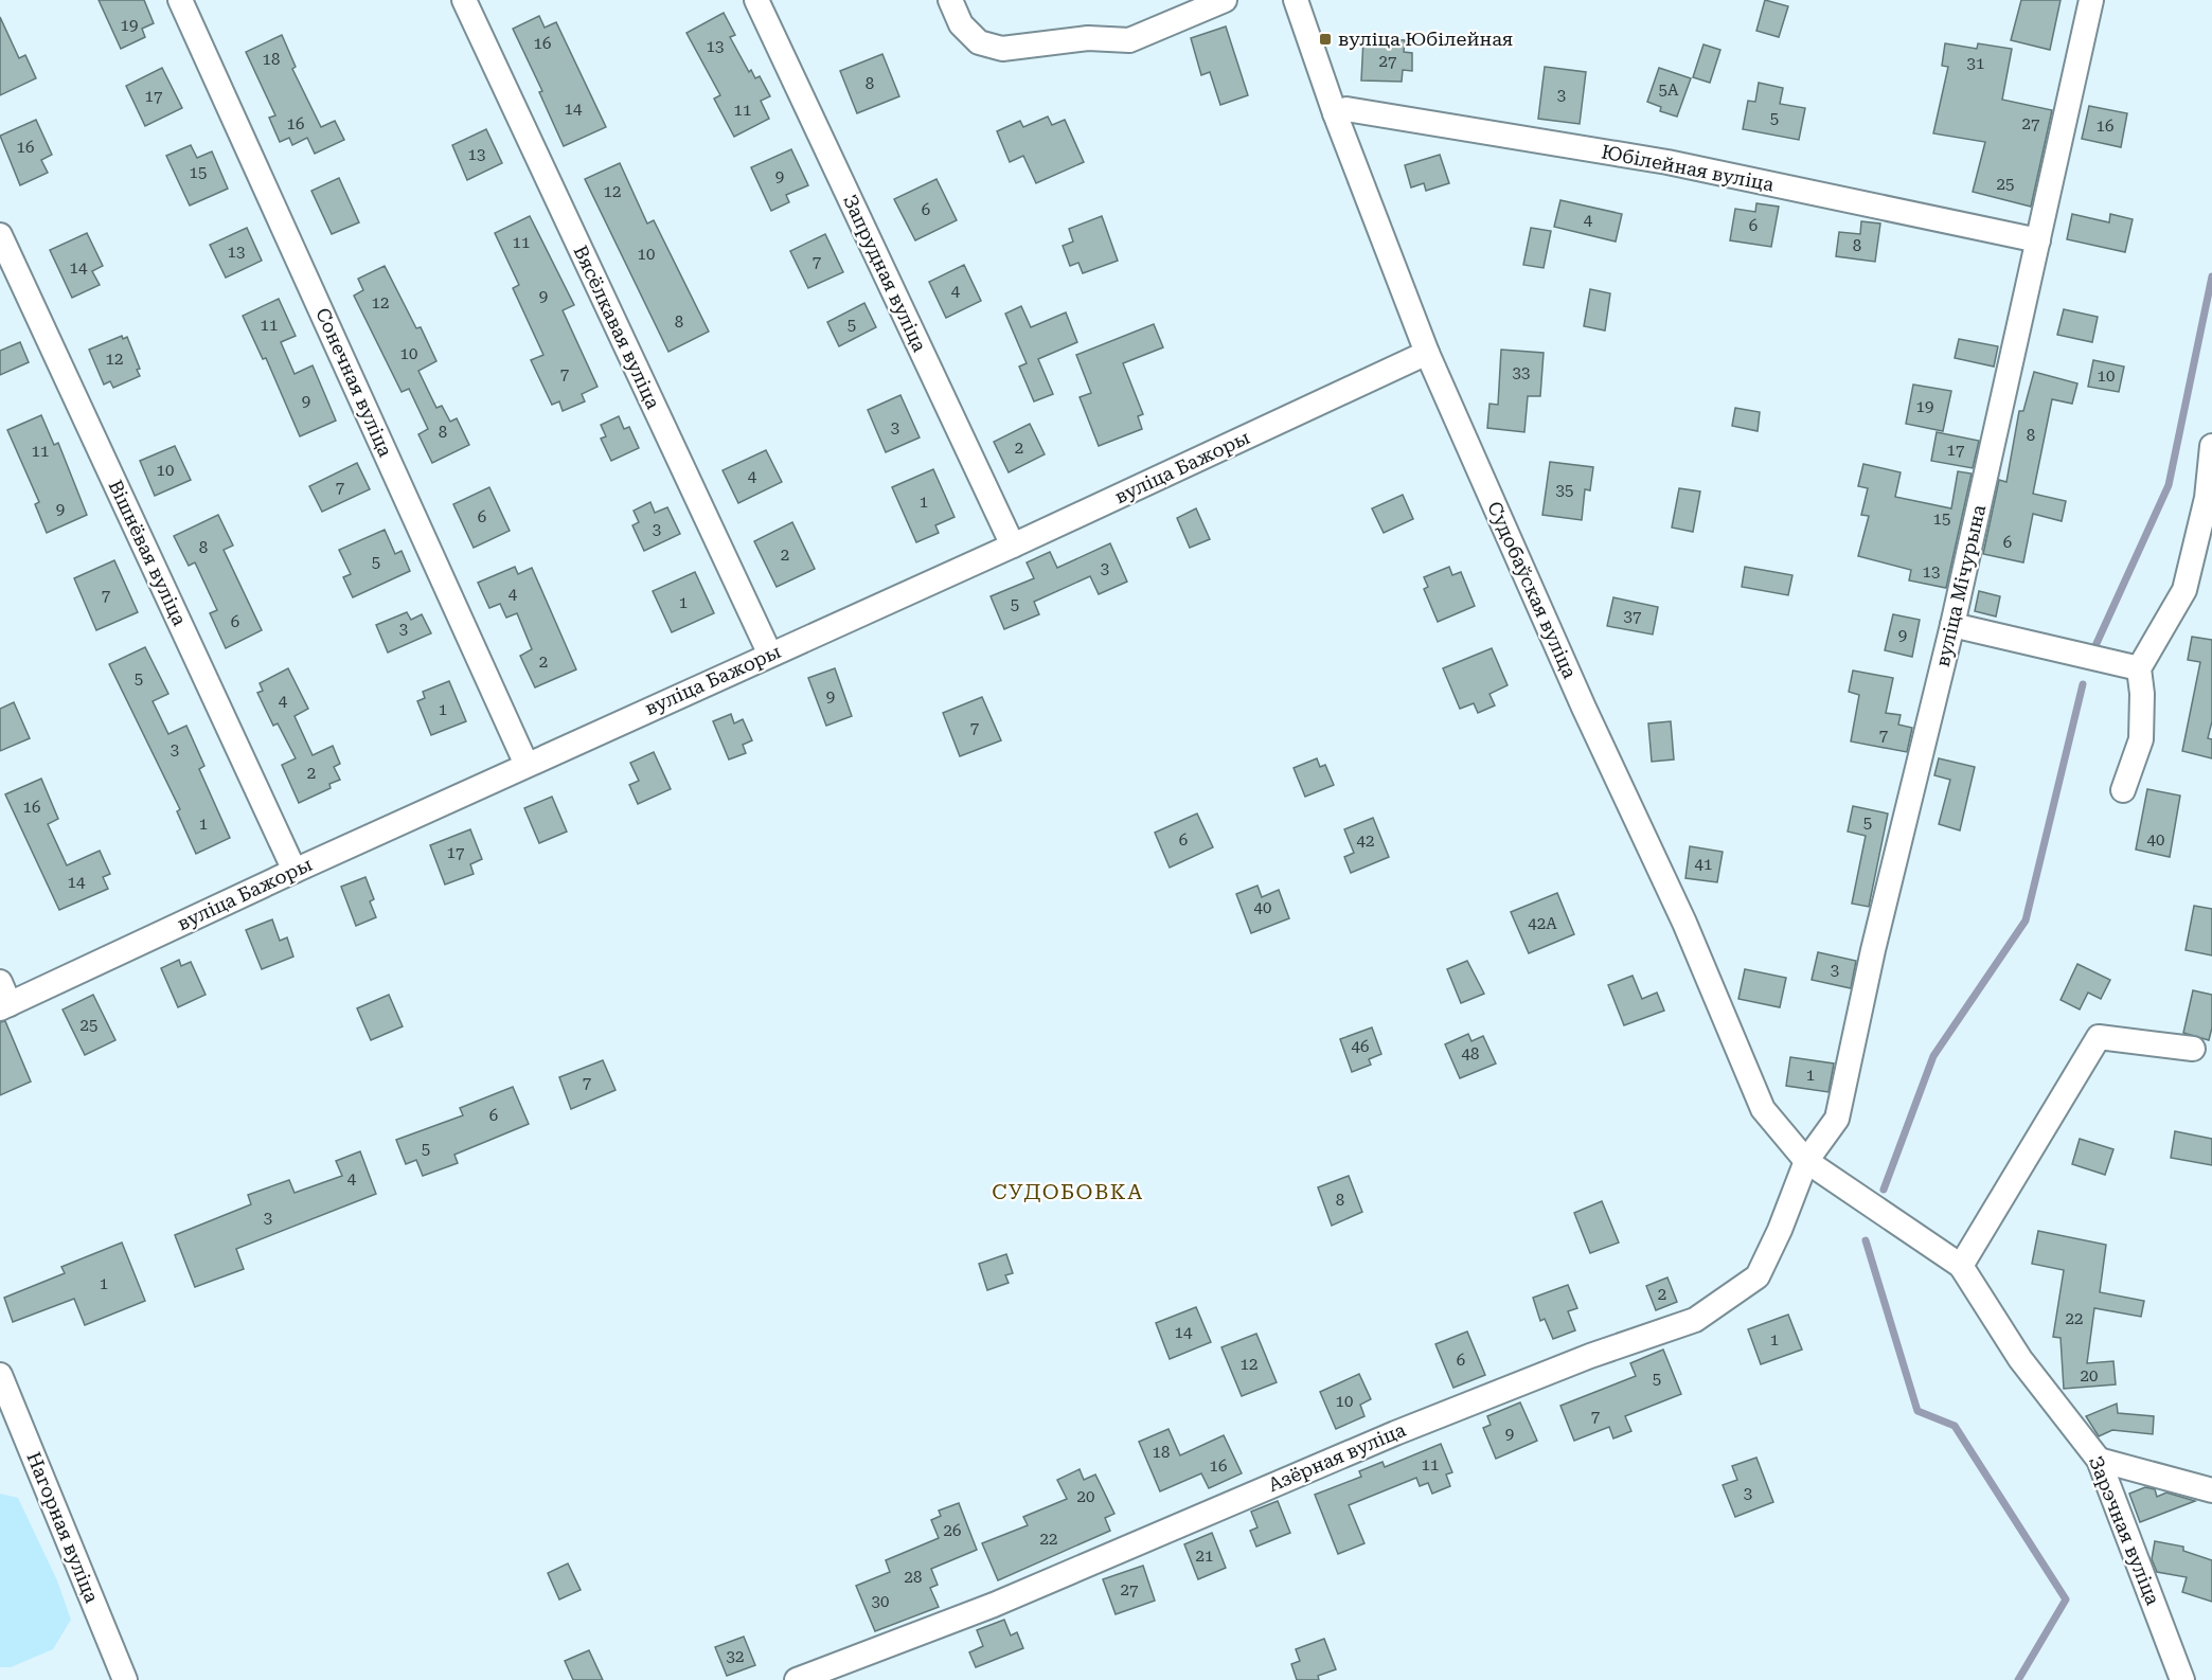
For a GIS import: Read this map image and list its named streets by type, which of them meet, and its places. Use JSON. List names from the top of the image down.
{
  "streets": {
    "street": [
      "Юбілейная вуліца",
      "Запрудная вуліца",
      "Вясёлкавая вуліца",
      "Сонечная вуліца",
      "вуліца Бажоры",
      "Вішнёвая вуліца",
      "вуліца Мічурына",
      "Судобаўская вуліца",
      "Азёрная вуліца",
      "Нагорная вуліца",
      "Зарэчная вуліца"
    ]
  },
  "crossings": [
    ["Юбілейная вуліца", "вуліца Мічурына"],
    ["Юбілейная вуліца", "Судобаўская вуліца"],
    ["Запрудная вуліца", "вуліца Бажоры"],
    ["Вясёлкавая вуліца", "вуліца Бажоры"],
    ["Сонечная вуліца", "вуліца Бажоры"],
    ["вуліца Бажоры", "Вішнёвая вуліца"],
    ["вуліца Бажоры", "Судобаўская вуліца"],
    ["вуліца Мічурына", "Судобаўская вуліца"],
    ["вуліца Мічурына", "Азёрная вуліца"],
    ["вуліца Мічурына", "Зарэчная вуліца"],
    ["Судобаўская вуліца", "Азёрная вуліца"],
    ["Судобаўская вуліца", "Зарэчная вуліца"],
    ["Азёрная вуліца", "Зарэчная вуліца"]
  ],
  "districts": ["СУДОБОВКА"],
  "places": {
    "transit": ["вуліца Юбілейная"]
  },
  "house_numbers": [
    "19",
    "16",
    "13",
    "18",
    "27",
    "31",
    "8",
    "5А",
    "3",
    "17",
    "14",
    "11",
    "5",
    "16",
    "27",
    "16",
    "16",
    "13",
    "15",
    "9",
    "25",
    "12",
    "6",
    "4",
    "6",
    "11",
    "8",
    "13",
    "10",
    "7",
    "14",
    "4",
    "9",
    "12",
    "8",
    "11",
    "5",
    "10",
    "12",
    "33",
    "7",
    "10",
    "9",
    "19",
    "3",
    "8",
    "8",
    "2",
    "17",
    "11",
    "10",
    "4",
    "7",
    "35",
    "1",
    "9",
    "6",
    "15",
    "3",
    "6",
    "8",
    "2",
    "5",
    "3",
    "13",
    "4",
    "7",
    "1",
    "5",
    "37",
    "6",
    "3",
    "9",
    "2",
    "5",
    "9",
    "4",
    "1",
    "7",
    "7",
    "3",
    "2",
    "16",
    "5",
    "1",
    "6",
    "40",
    "42",
    "17",
    "41",
    "14",
    "40",
    "42А",
    "3",
    "25",
    "46",
    "48",
    "1",
    "7",
    "6",
    "5",
    "4",
    "8",
    "3",
    "1",
    "2",
    "22",
    "14",
    "1",
    "6",
    "12",
    "20",
    "5",
    "10",
    "7",
    "9",
    "18",
    "11",
    "16",
    "3",
    "20",
    "26",
    "22",
    "21",
    "28",
    "27",
    "30",
    "32"
  ]
}
